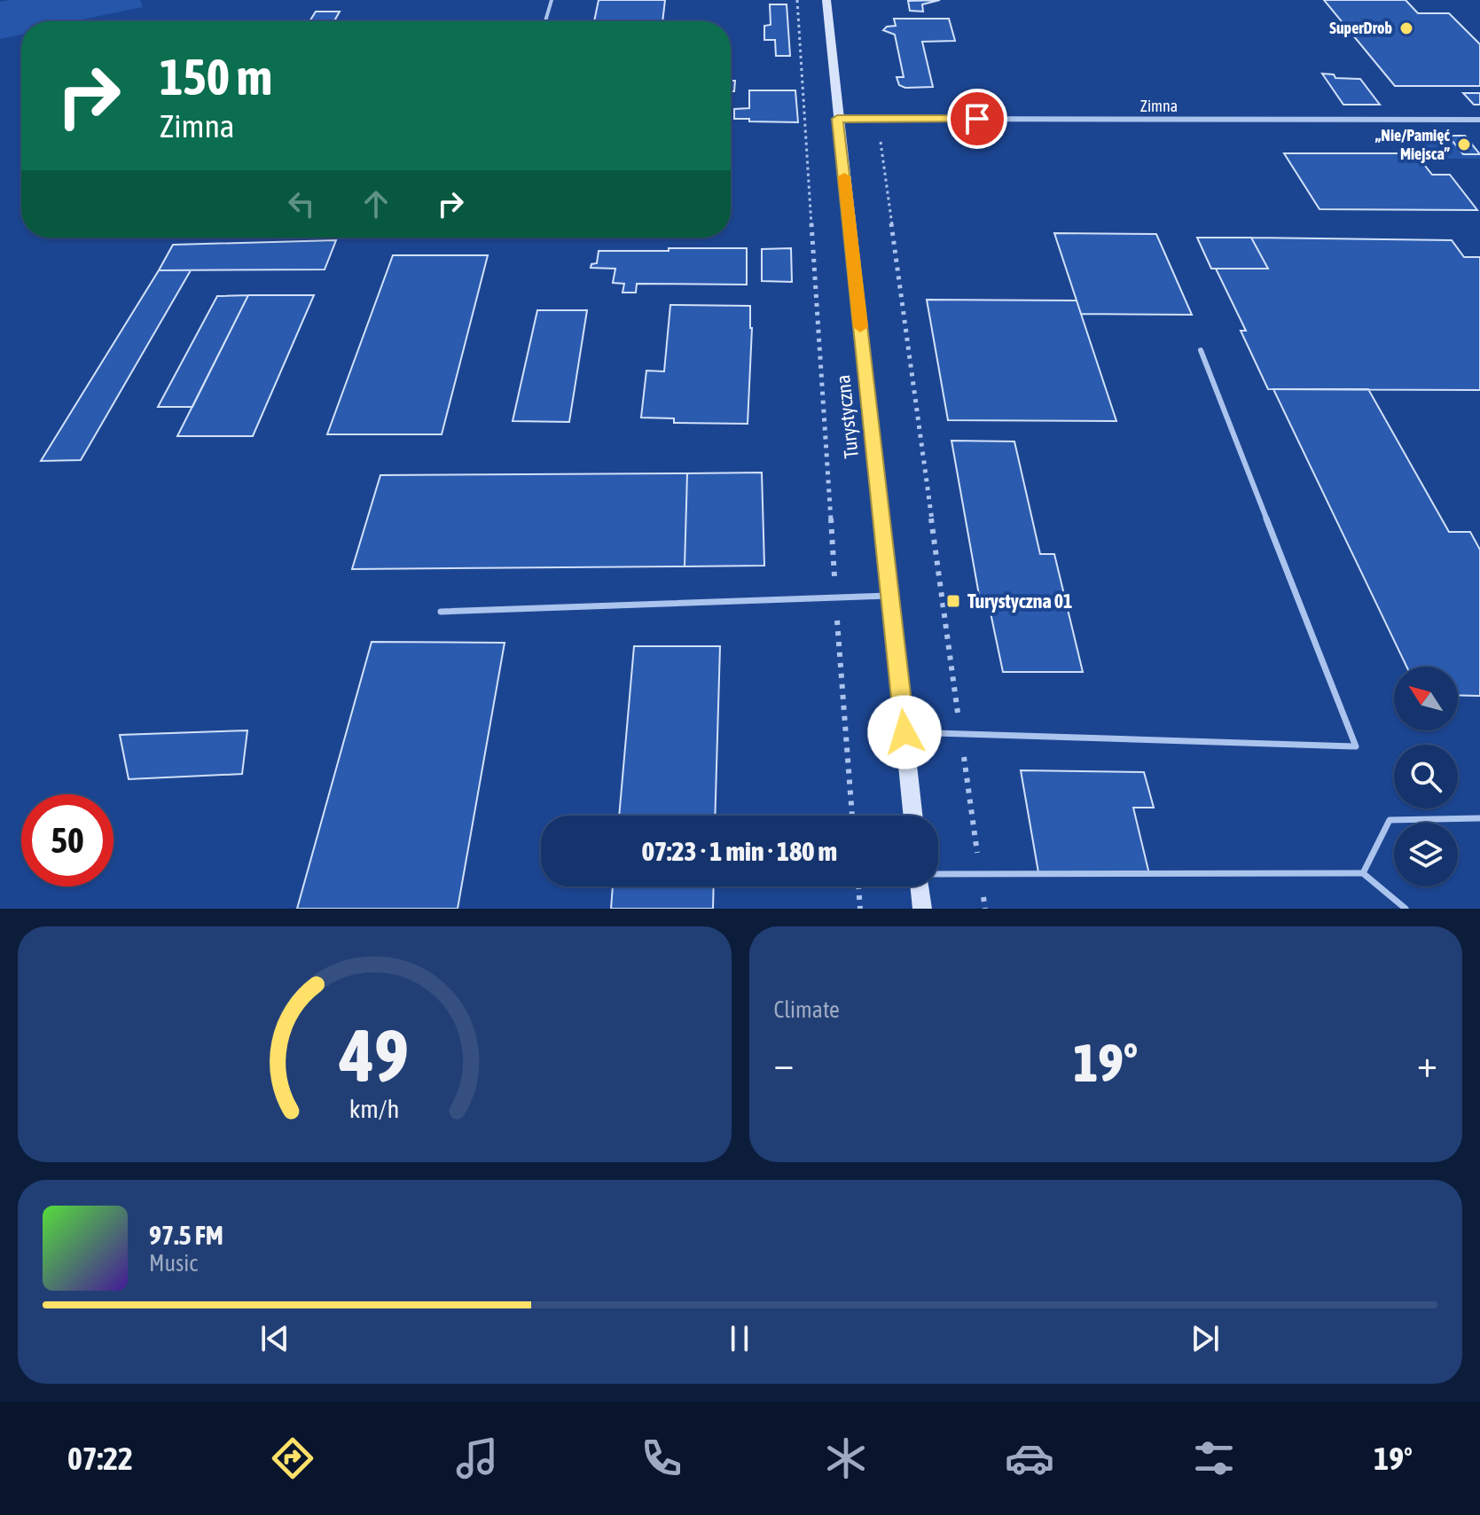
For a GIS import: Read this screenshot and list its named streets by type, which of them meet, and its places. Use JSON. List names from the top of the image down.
{
  "streets": {
    "main road": ["Turystyczna"],
    "street": ["Zimna"]
  },
  "crossings": [
    ["Zimna", "Turystyczna"]
  ],
  "places": {
    "other": ["SuperDrob", "„Nie/Pamięć Miejsca”"],
    "transit": ["Turystyczna 01"]
  },
  "north": "top left",
  "page": {
    "turn": ["150 m", "Zimna"],
    "limit": "50",
    "trip": "07:23 · 1 min · 180 m",
    "tile": "Climate",
    "heat": ["−", "19°", "+"],
    "song": ["97.5 FM", "Music"],
    "tabs": ["07:22", "19°"],
    "gauge": ["49", "km/h"]
  }
}
